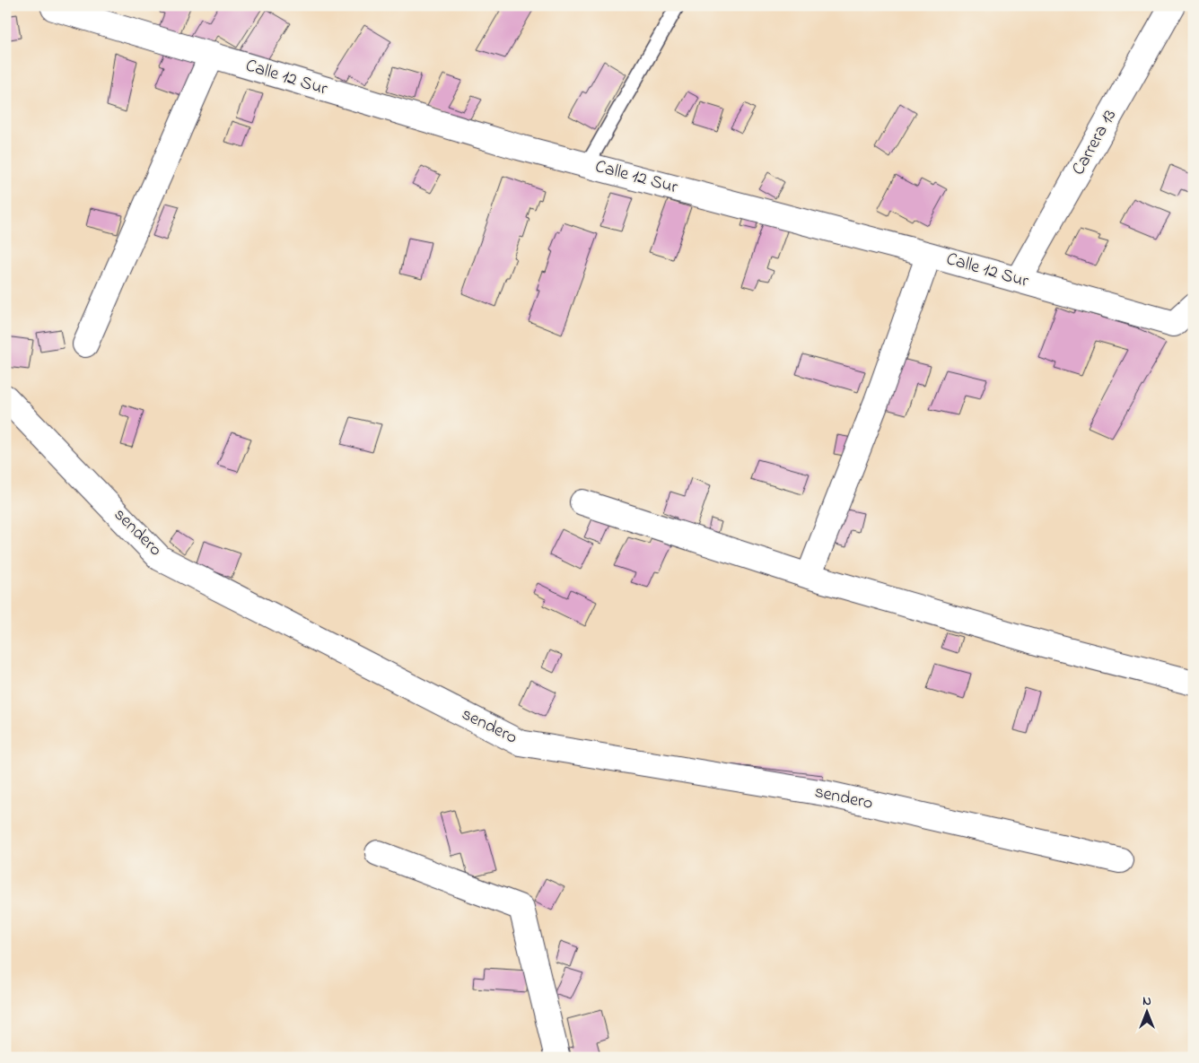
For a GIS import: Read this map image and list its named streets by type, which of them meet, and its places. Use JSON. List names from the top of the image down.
{
  "streets": {
    "street": ["Calle 12 Sur", "Carrera 13", "sendero"]
  },
  "crossings": [
    ["Calle 12 Sur", "Carrera 13"]
  ],
  "north": "top"
}
